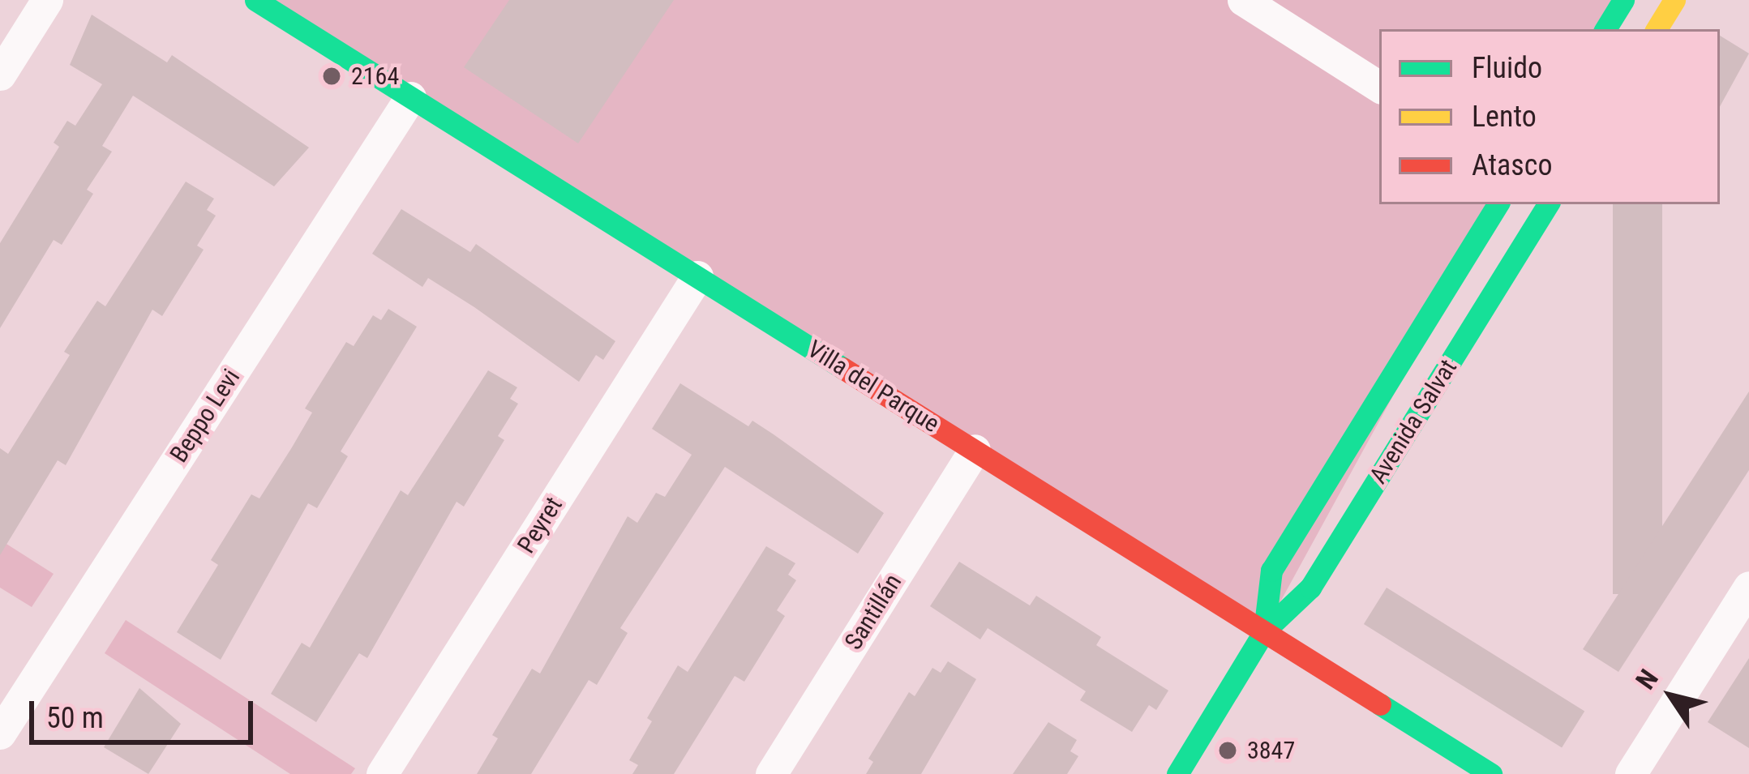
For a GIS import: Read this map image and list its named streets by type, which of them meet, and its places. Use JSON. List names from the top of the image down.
{
  "streets": {
    "street": [
      "Villa del Parque",
      "Beppo Levi",
      "Avenida Salvat",
      "Peyret",
      "Santillán"
    ]
  },
  "crossings": [
    ["Villa del Parque", "Beppo Levi"],
    ["Villa del Parque", "Avenida Salvat"],
    ["Villa del Parque", "Peyret"],
    ["Villa del Parque", "Santillán"]
  ],
  "places": ["2164", "3847"],
  "legend": ["Fluido", "Lento", "Atasco"],
  "scale_bar": "50 m",
  "north": "top left"
}
